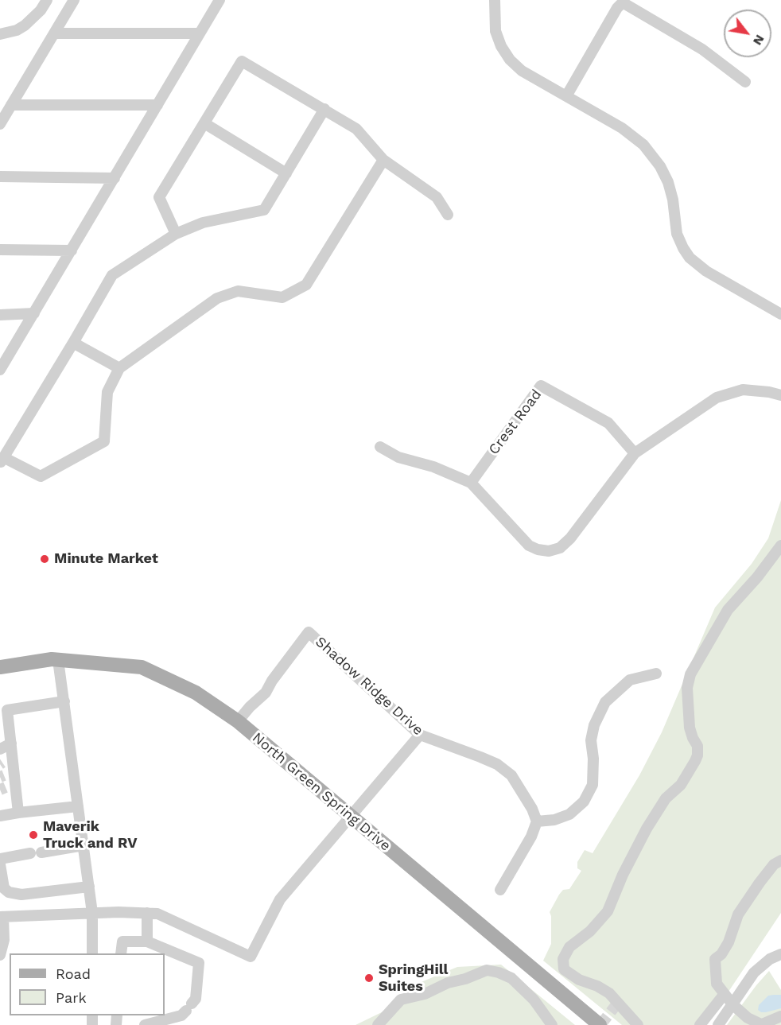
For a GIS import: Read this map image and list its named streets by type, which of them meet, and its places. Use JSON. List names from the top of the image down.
{
  "streets": {
    "main road": ["North Green Spring Drive"],
    "street": ["Crest Road", "Shadow Ridge Drive"]
  },
  "crossings": [
    ["Shadow Ridge Drive", "North Green Spring Drive"]
  ],
  "places": ["Minute Market", "Maverik Truck and RV", "SpringHill Suites"],
  "legend": ["Road", "Park"],
  "north": "bottom right"
}
